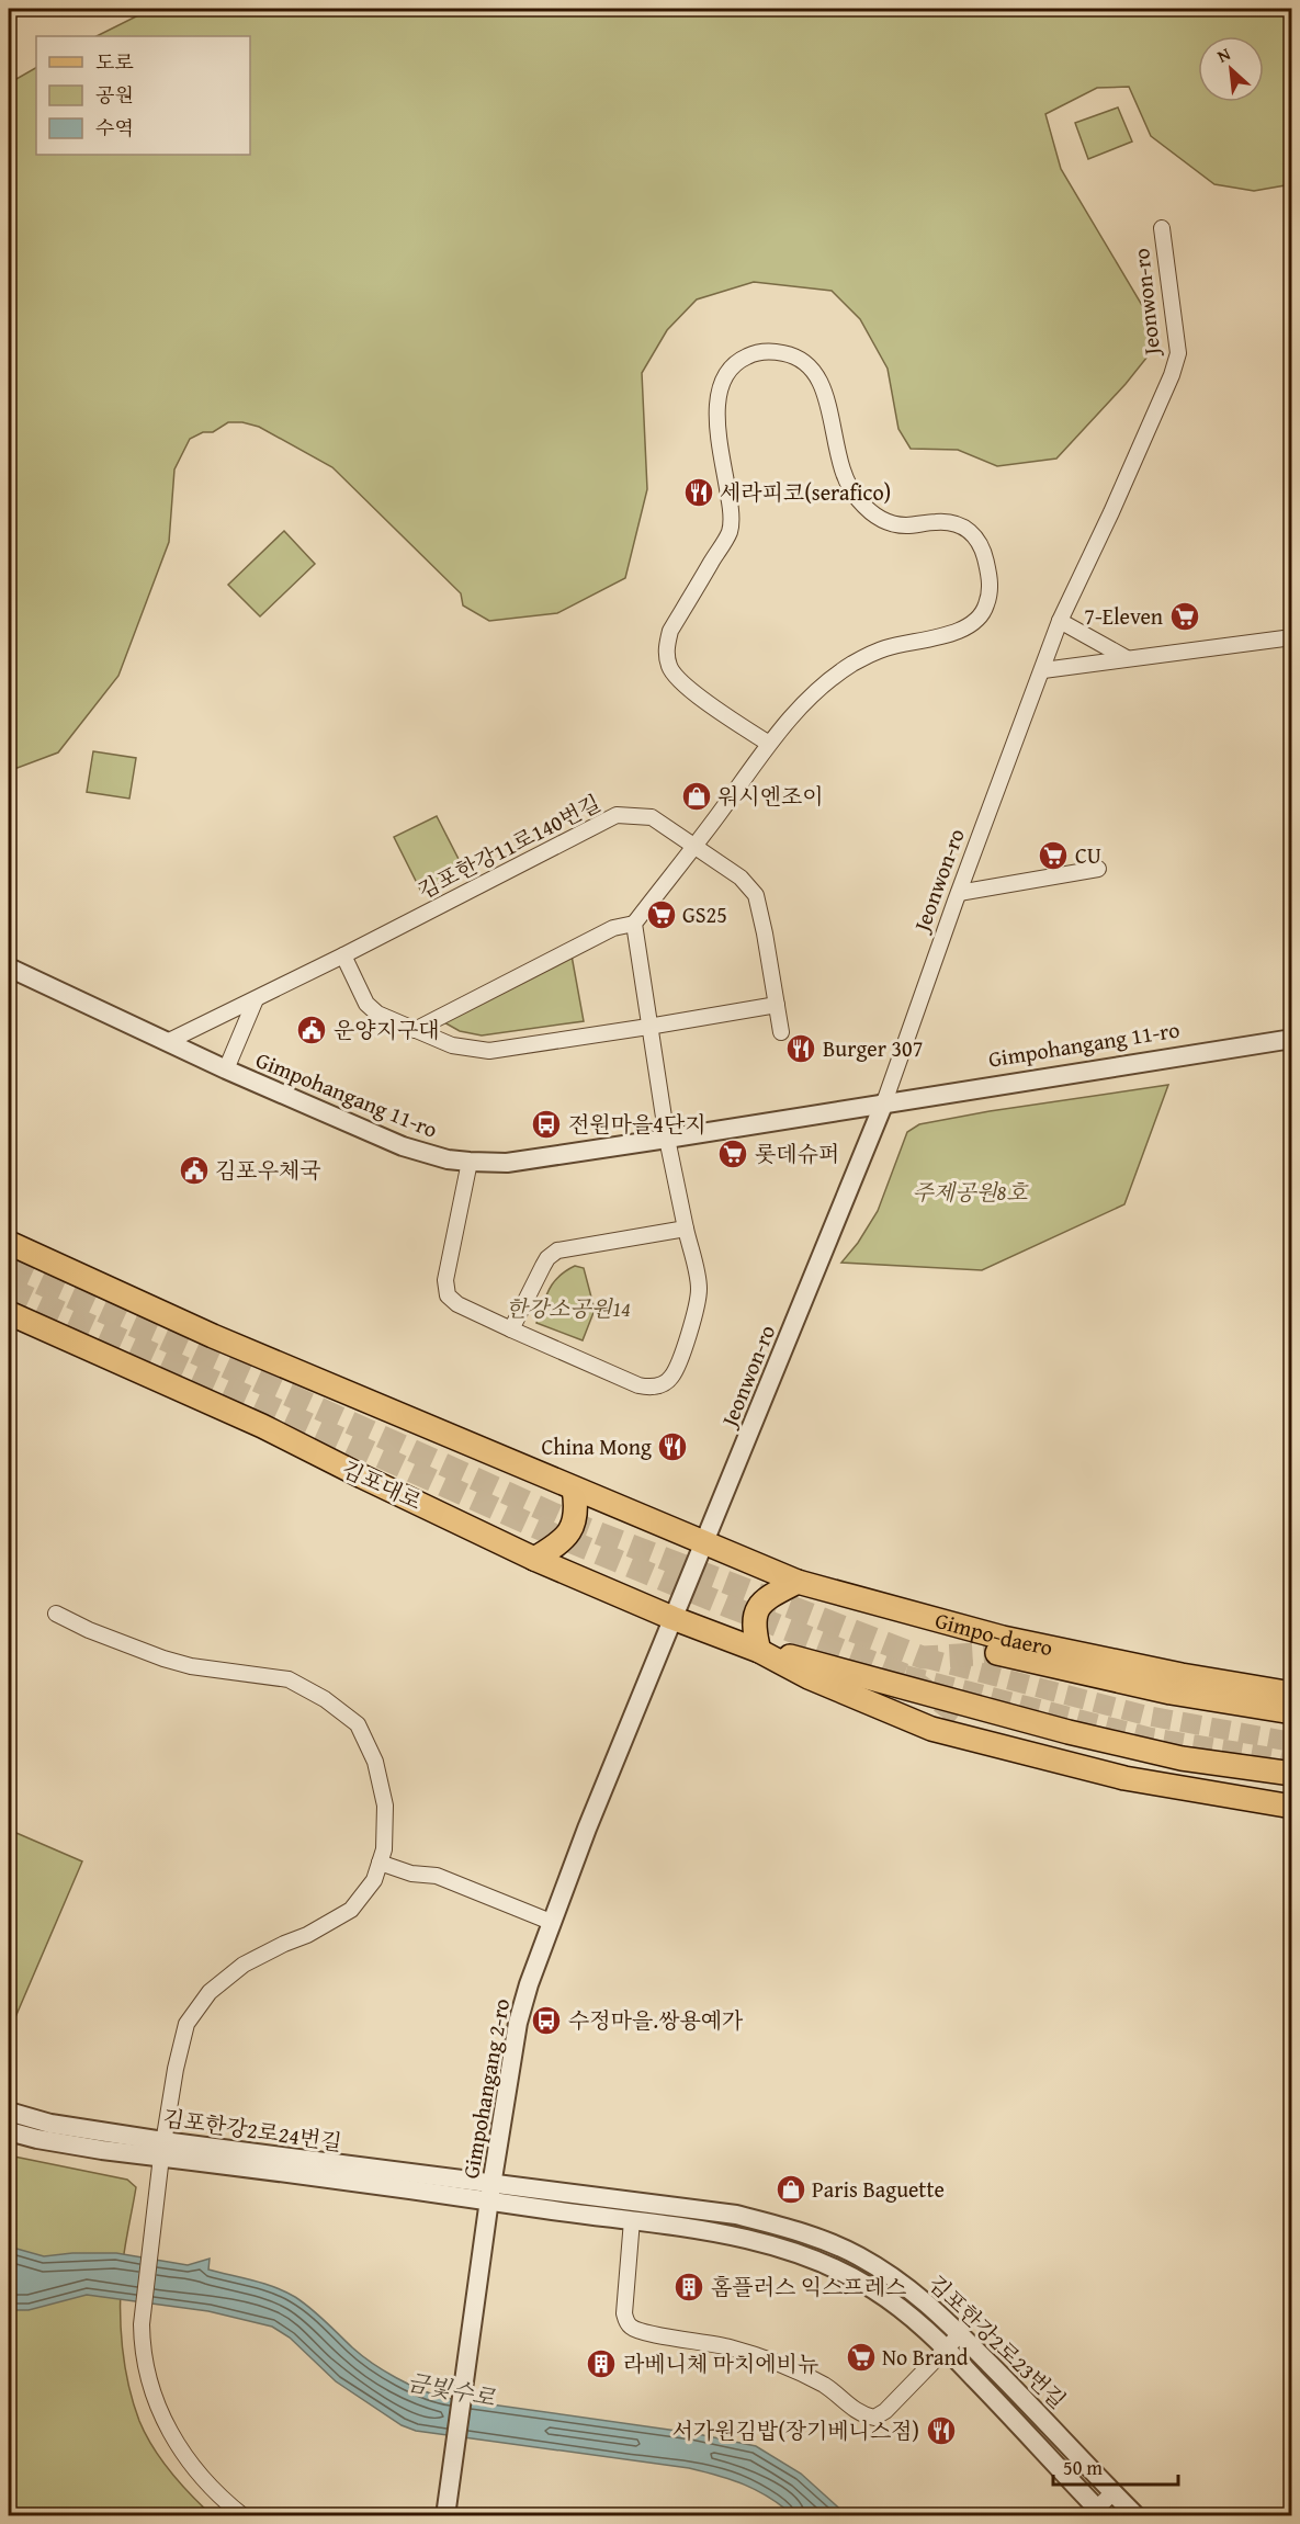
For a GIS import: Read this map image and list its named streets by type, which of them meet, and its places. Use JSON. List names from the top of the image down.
{
  "streets": {
    "main road": ["김포대로", "Gimpo-daero"],
    "street": [
      "Jeonwon-ro",
      "김포한강11로140번길",
      "Gimpohangang 11-ro",
      "Gimpohangang 2-ro",
      "김포한강2로24번길",
      "김포한강2로23번길"
    ]
  },
  "crossings": [
    ["Jeonwon-ro", "Gimpohangang 11-ro"],
    ["Jeonwon-ro", "Gimpo-daero"],
    ["Jeonwon-ro", "Gimpohangang 2-ro"],
    ["김포한강11로140번길", "Gimpohangang 11-ro"],
    ["김포대로", "Gimpohangang 2-ro"],
    ["Gimpo-daero", "Gimpohangang 2-ro"],
    ["Gimpohangang 2-ro", "김포한강2로24번길"],
    ["Gimpohangang 2-ro", "김포한강2로23번길"],
    ["김포한강2로24번길", "김포한강2로23번길"]
  ],
  "water": ["금빛수로"],
  "parks": ["주제공원8호", "한강소공원14"],
  "places": {
    "restaurant": [
      "세라피코(serafico)",
      "Burger 307",
      "China Mong",
      "서가원김밥(장기베니스점)"
    ],
    "supermarket": [
      "7-Eleven",
      "CU",
      "GS25",
      "롯데슈퍼",
      "No Brand"
    ],
    "shop": ["워시엔조이", "Paris Baguette"],
    "public building": ["운양지구대", "김포우체국"],
    "bus stop": ["전원마을4단지", "수정마을.쌍용예가"],
    "building": ["홈플러스 익스프레스", "라베니체 마치에비뉴"]
  },
  "legend": ["도로", "공원", "수역"],
  "scale_bar": "50 m",
  "north": "top left"
}
